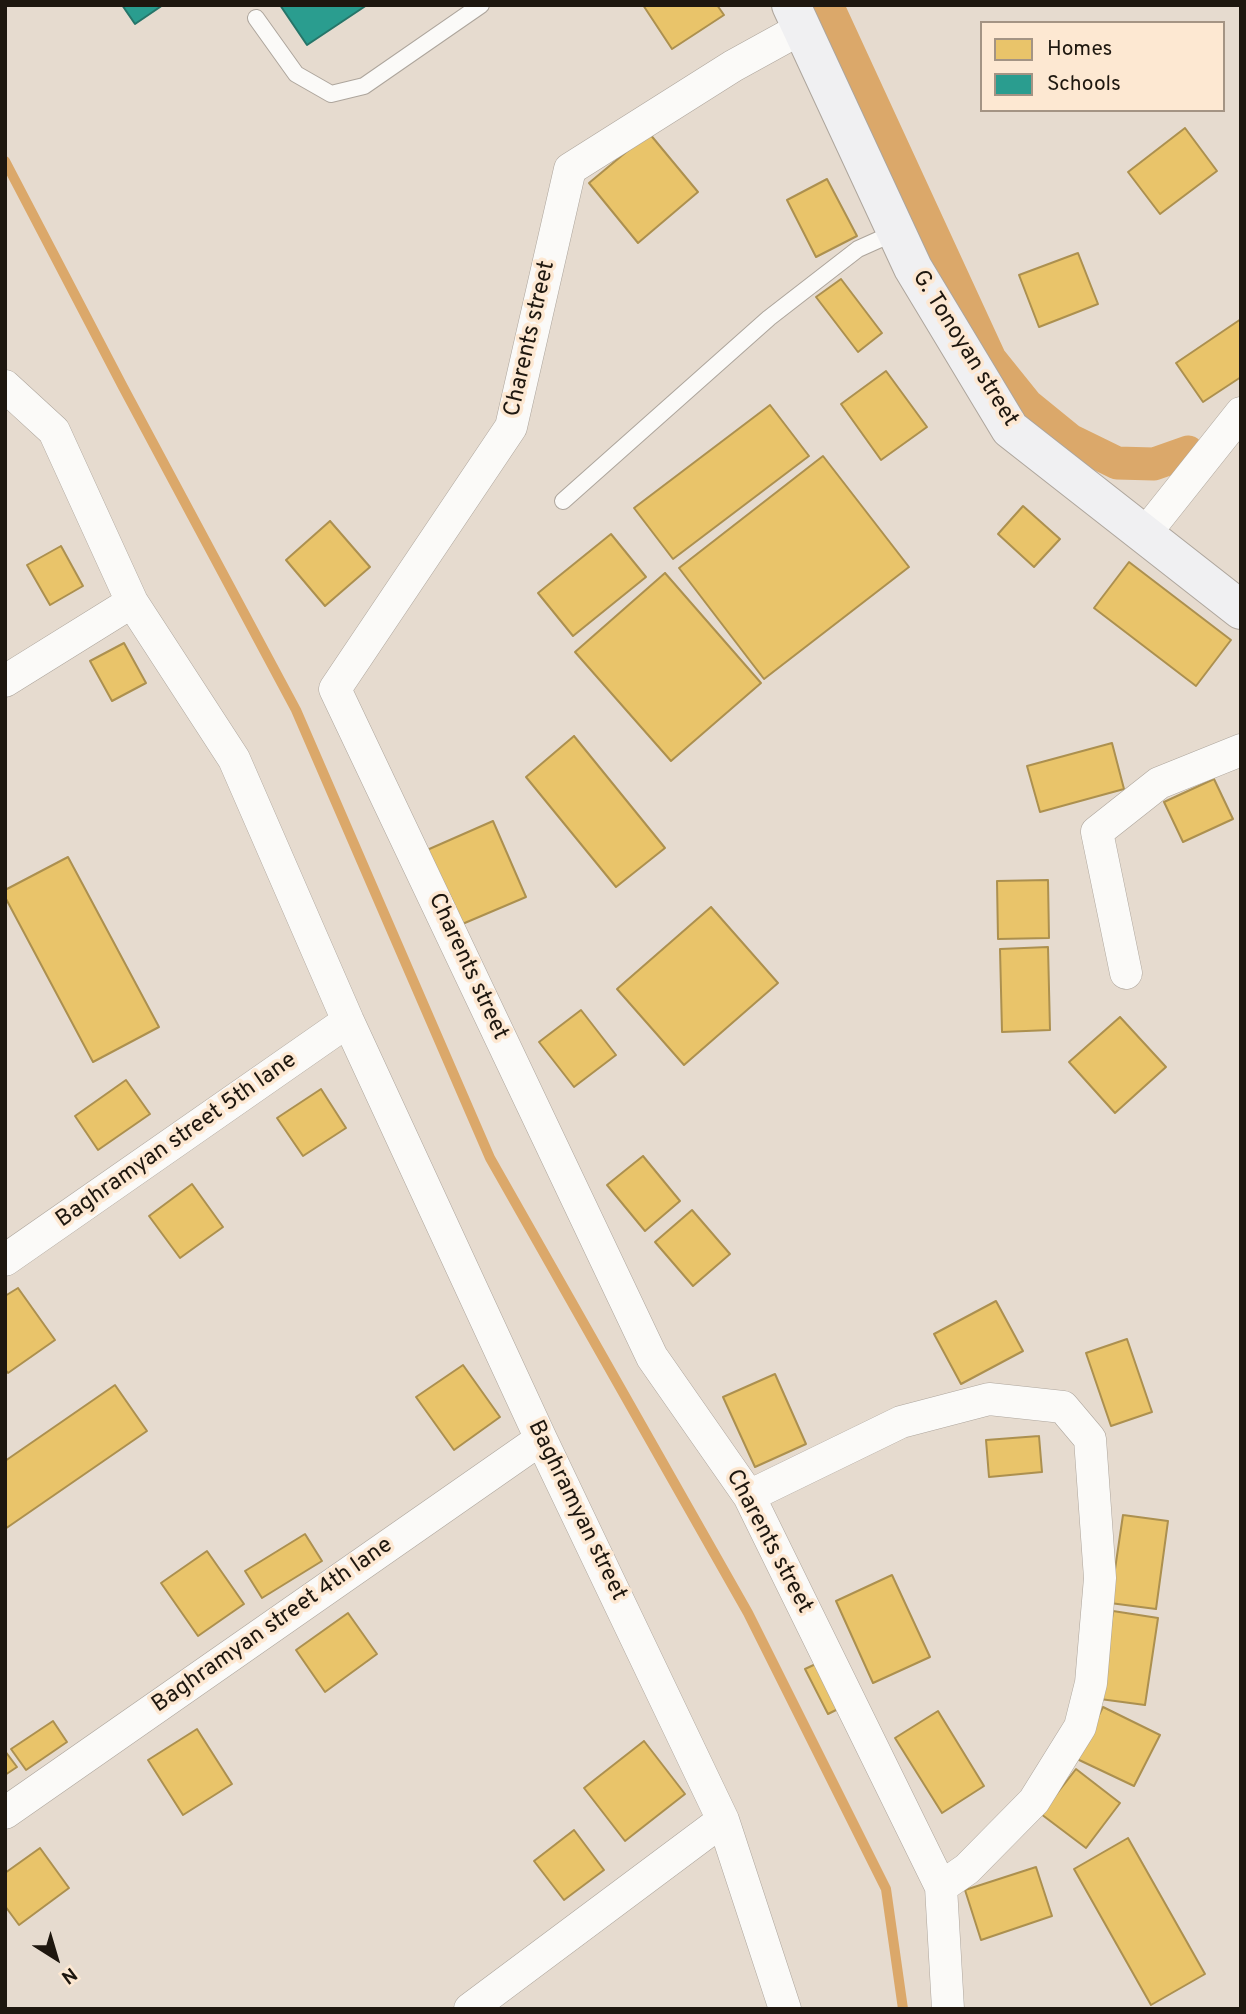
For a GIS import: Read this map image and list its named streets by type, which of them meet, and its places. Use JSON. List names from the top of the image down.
{
  "streets": {
    "street": [
      "Charents street",
      "G. Tonoyan street",
      "Baghramyan street 5th lane",
      "Baghramyan street",
      "Baghramyan street 4th lane"
    ]
  },
  "crossings": [
    ["Charents street", "G. Tonoyan street"],
    ["Baghramyan street 5th lane", "Baghramyan street"],
    ["Baghramyan street", "Baghramyan street 4th lane"]
  ],
  "legend": ["Homes", "Schools"],
  "north": "bottom right"
}
